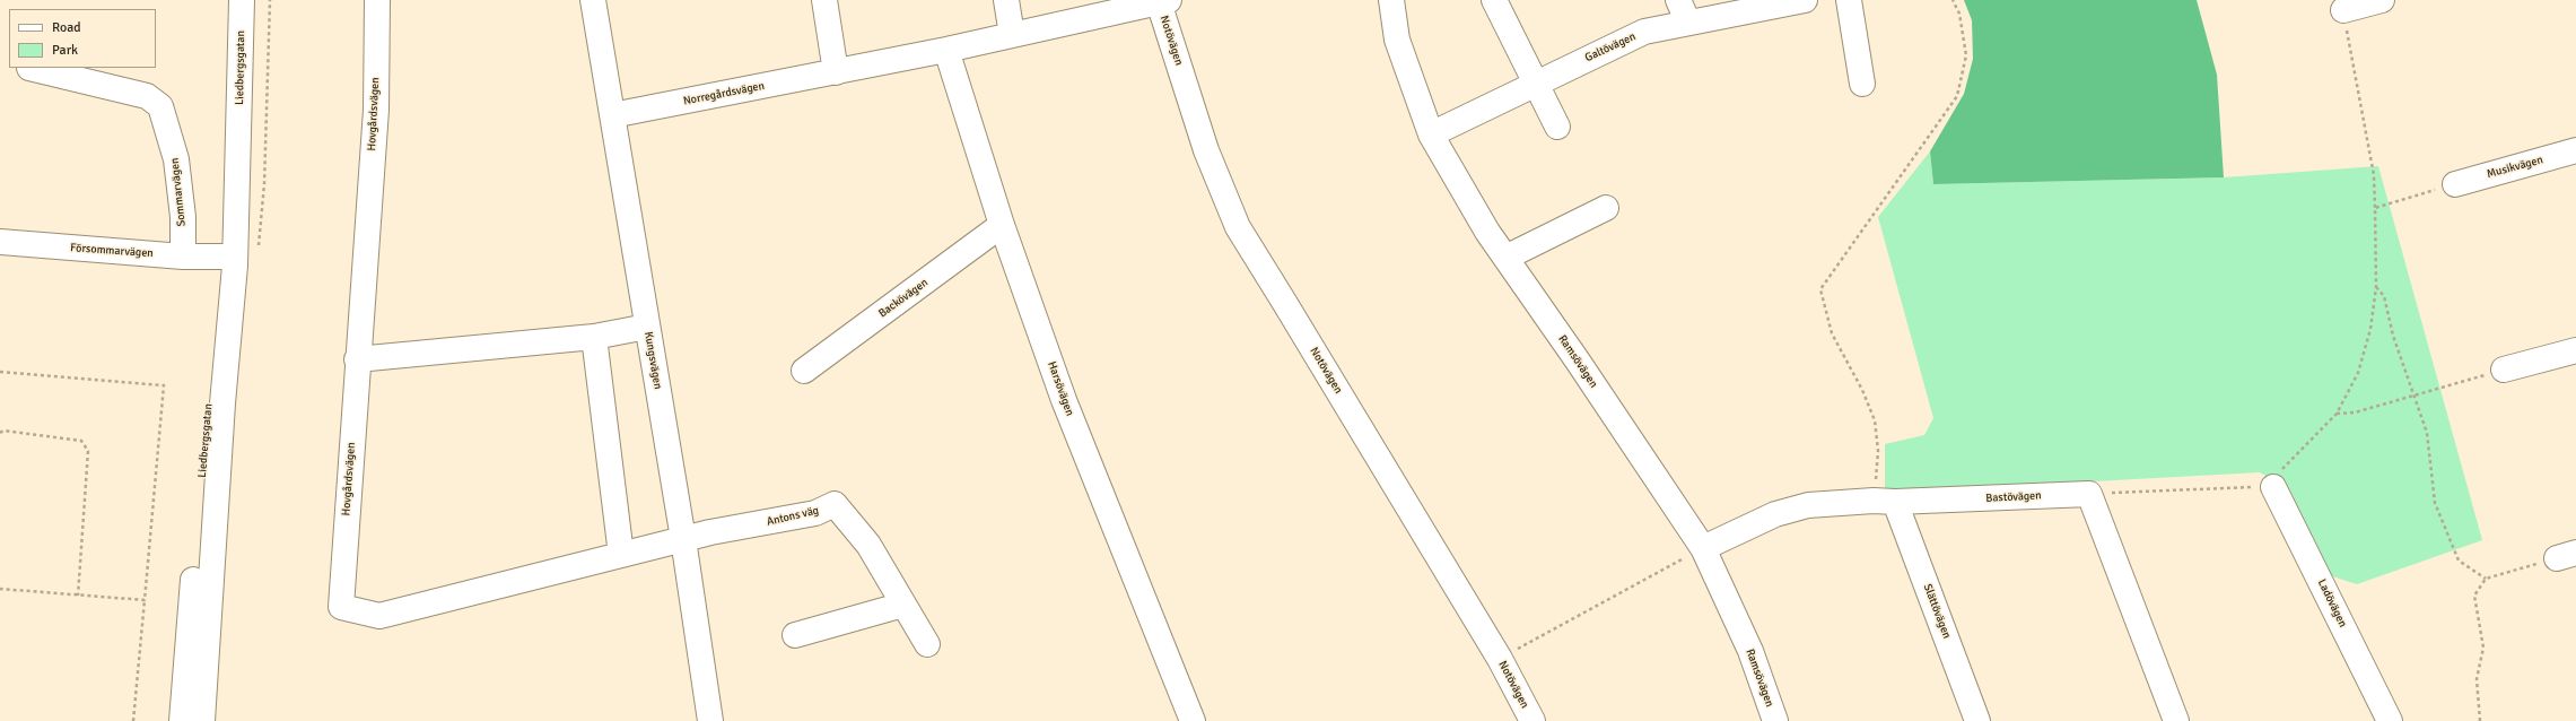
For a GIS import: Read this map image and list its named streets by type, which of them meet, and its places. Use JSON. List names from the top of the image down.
{
  "streets": {
    "street": [
      "Notövägen",
      "Galtövägen",
      "Liedbergsgatan",
      "Norregårdsvägen",
      "Hovgårdsvägen",
      "Musikvägen",
      "Sommarvägen",
      "Försommarvägen",
      "Backövägen",
      "Kungsvägen",
      "Ramsövägen",
      "Harsövägen",
      "Bastövägen",
      "Antons väg",
      "Ladövägen",
      "Slättövägen"
    ]
  },
  "crossings": [
    ["Notövägen", "Norregårdsvägen"],
    ["Galtövägen", "Ramsövägen"],
    ["Liedbergsgatan", "Försommarvägen"],
    ["Norregårdsvägen", "Kungsvägen"],
    ["Norregårdsvägen", "Harsövägen"],
    ["Hovgårdsvägen", "Kungsvägen"],
    ["Hovgårdsvägen", "Antons väg"],
    ["Sommarvägen", "Försommarvägen"],
    ["Backövägen", "Harsövägen"],
    ["Kungsvägen", "Antons väg"],
    ["Ramsövägen", "Bastövägen"],
    ["Bastövägen", "Slättövägen"]
  ],
  "legend": ["Road", "Park"]
}
